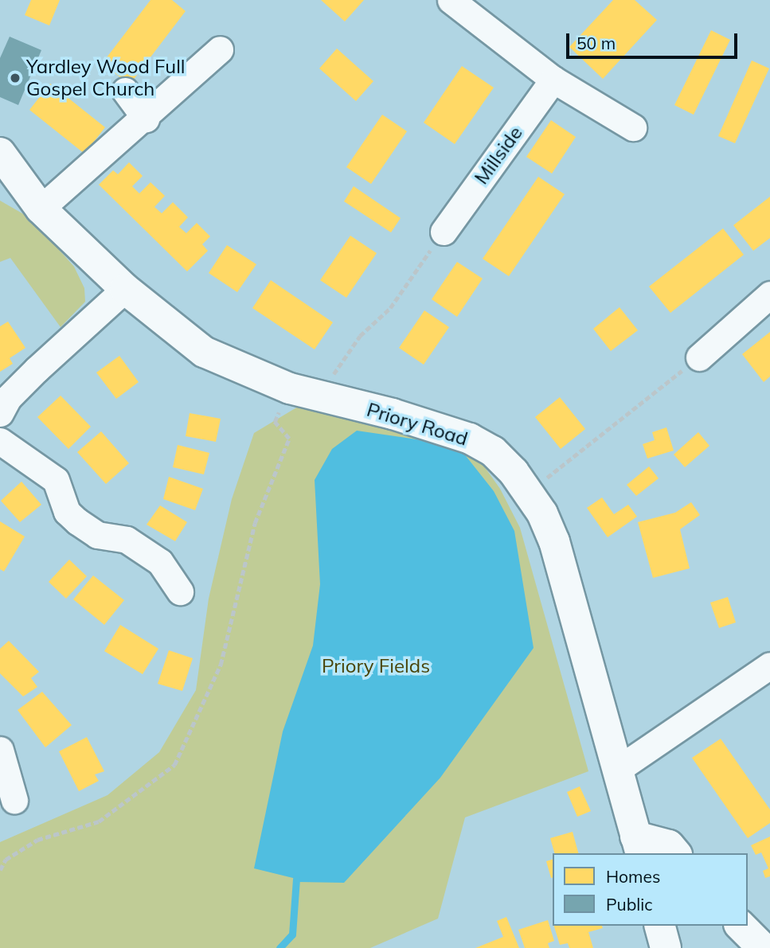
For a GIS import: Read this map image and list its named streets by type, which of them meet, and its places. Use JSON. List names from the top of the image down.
{
  "streets": {
    "street": ["Millside", "Priory Road"]
  },
  "parks": ["Priory Fields"],
  "places": ["Yardley Wood Full Gospel Church"],
  "legend": ["Homes", "Public"],
  "scale_bar": "50 m"
}
